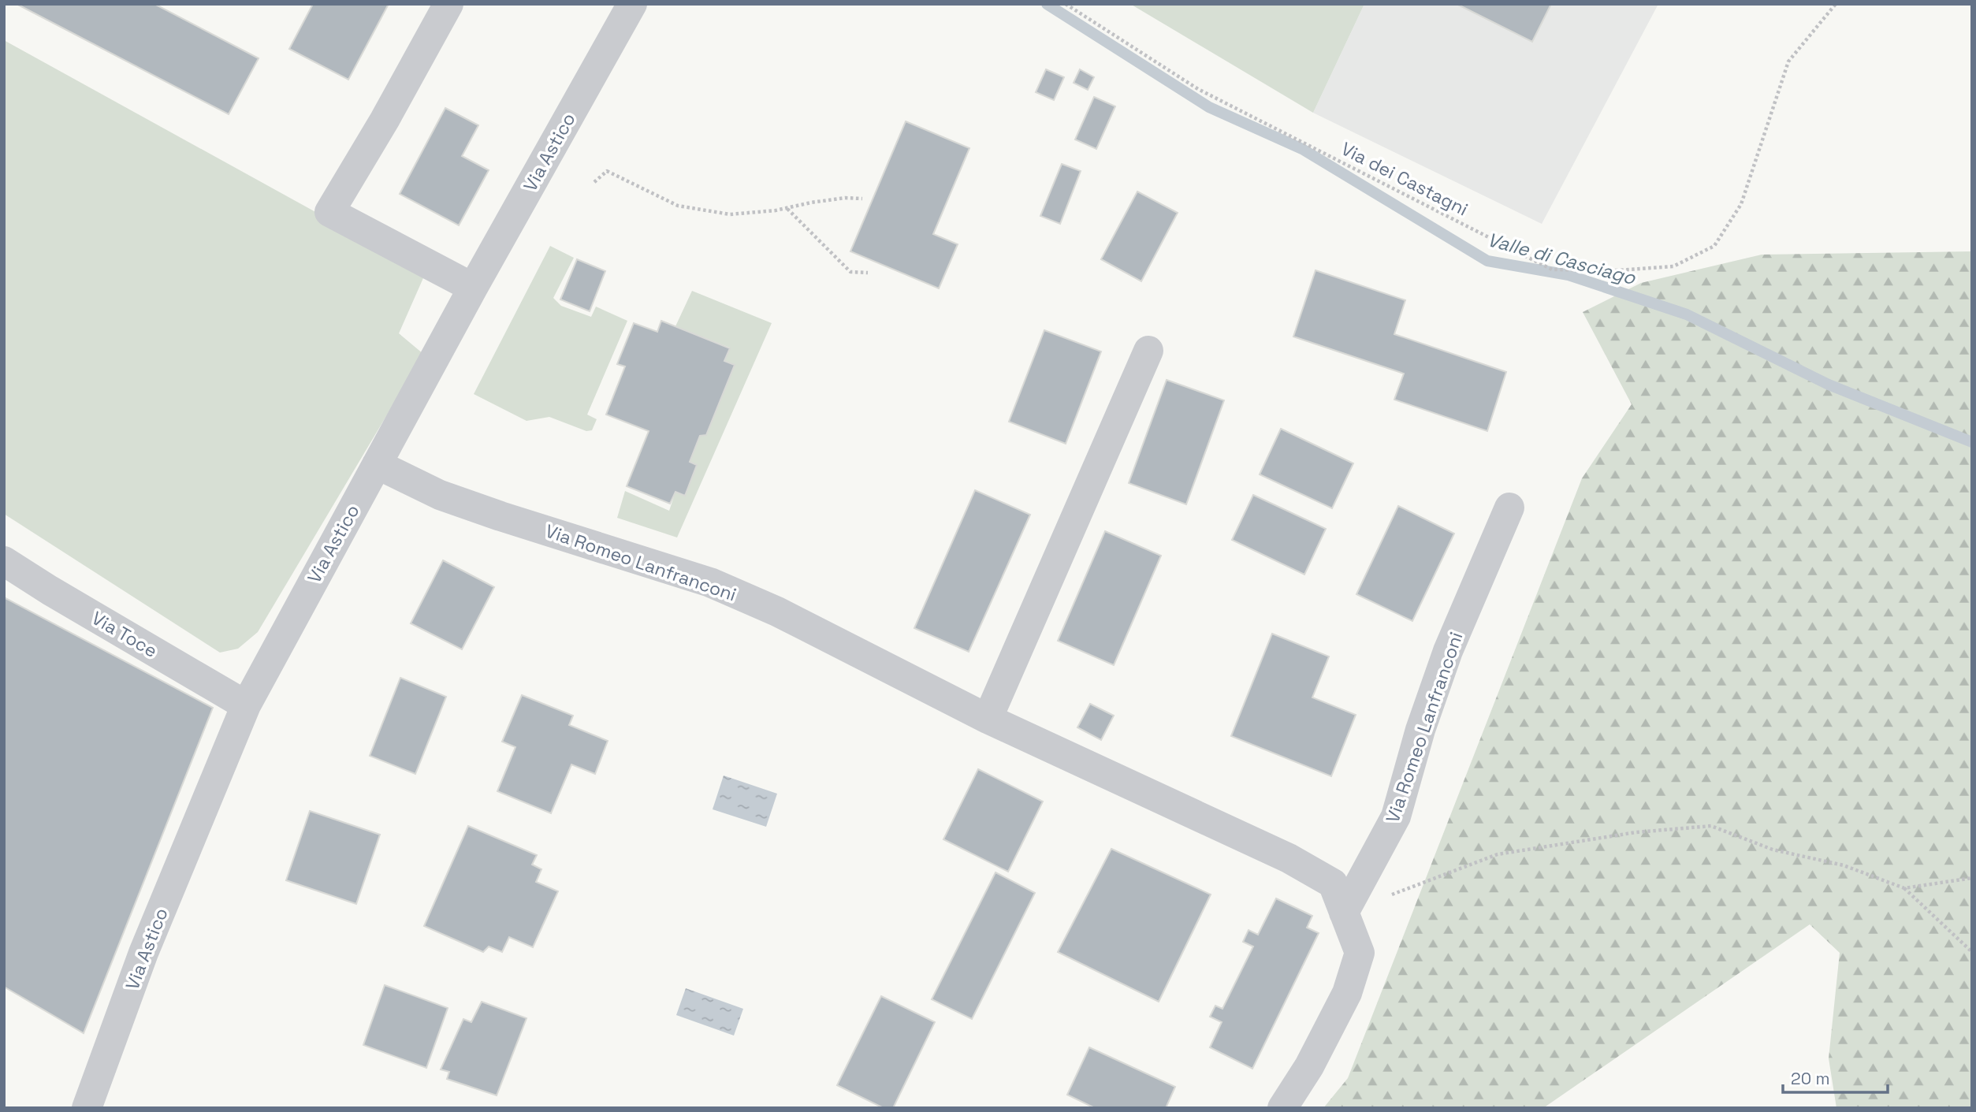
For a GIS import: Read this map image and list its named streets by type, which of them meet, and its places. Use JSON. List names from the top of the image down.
{
  "streets": {
    "street": ["Via Astico", "Via Romeo Lanfranconi", "Via Toce"],
    "path": ["Via dei Castagni"]
  },
  "crossings": [
    ["Via Astico", "Via Romeo Lanfranconi"],
    ["Via Astico", "Via Toce"]
  ],
  "water": ["Valle di Casciago"],
  "scale_bar": "20 m"
}
